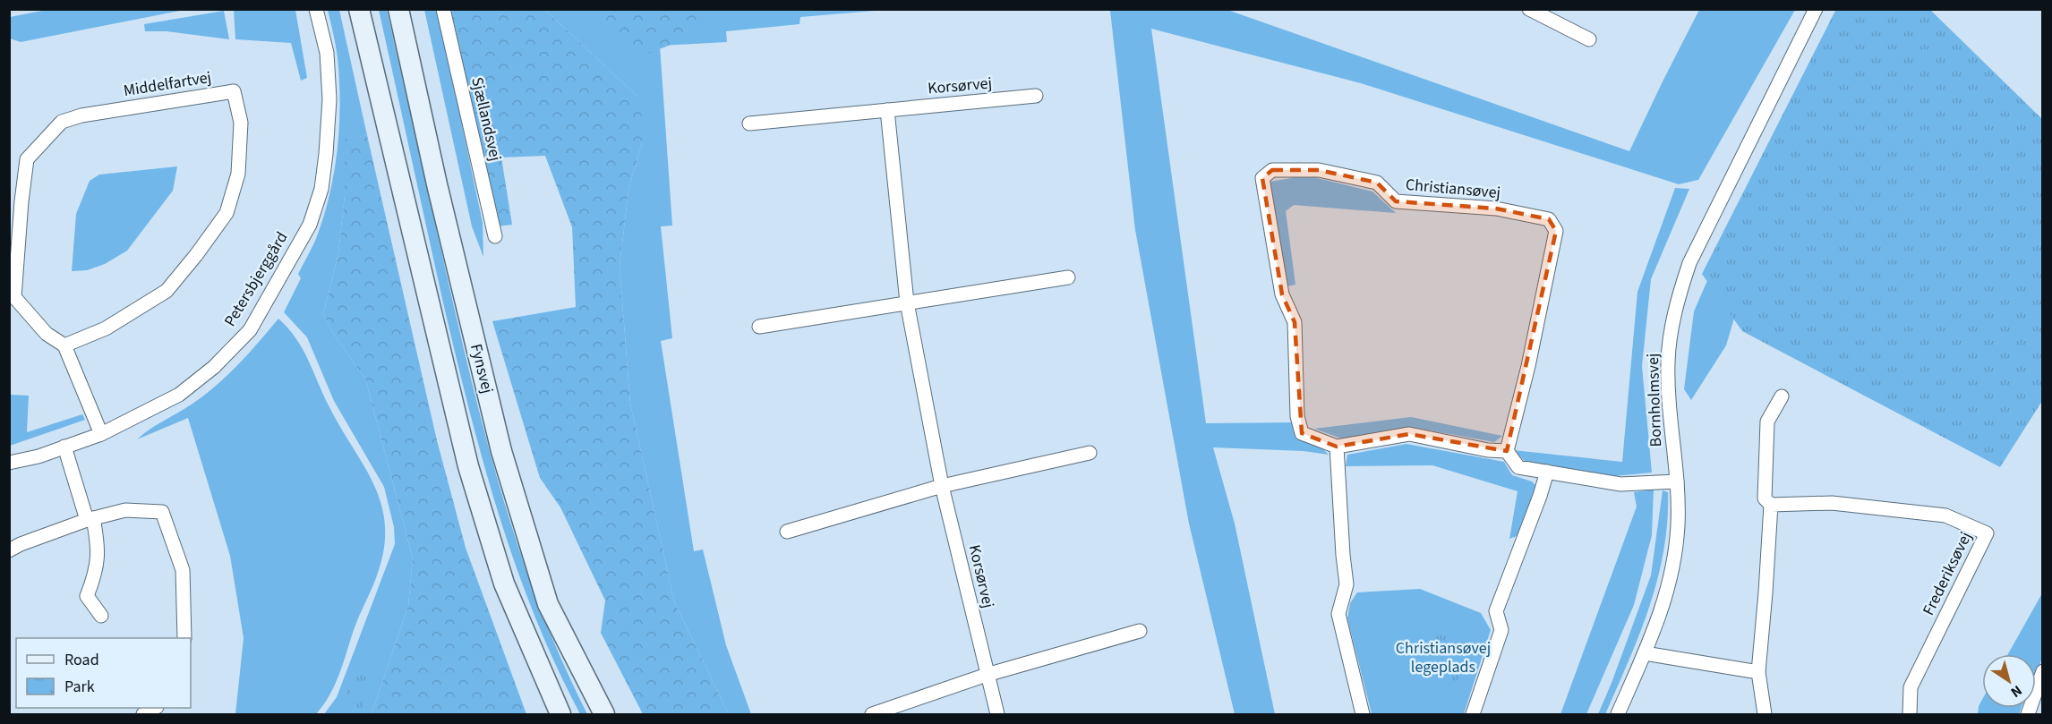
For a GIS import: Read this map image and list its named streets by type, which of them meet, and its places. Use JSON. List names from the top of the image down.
{
  "streets": {
    "main road": ["Fynsvej"],
    "street": [
      "Middelfartvej",
      "Korsørvej",
      "Sjællandsvej",
      "Christiansøvej",
      "Petersbjerggård",
      "Bornholmsvej",
      "Frederiksøvej"
    ]
  },
  "parks": ["Christiansøvej legeplads"],
  "legend": ["Road", "Park"],
  "north": "bottom right"
}
